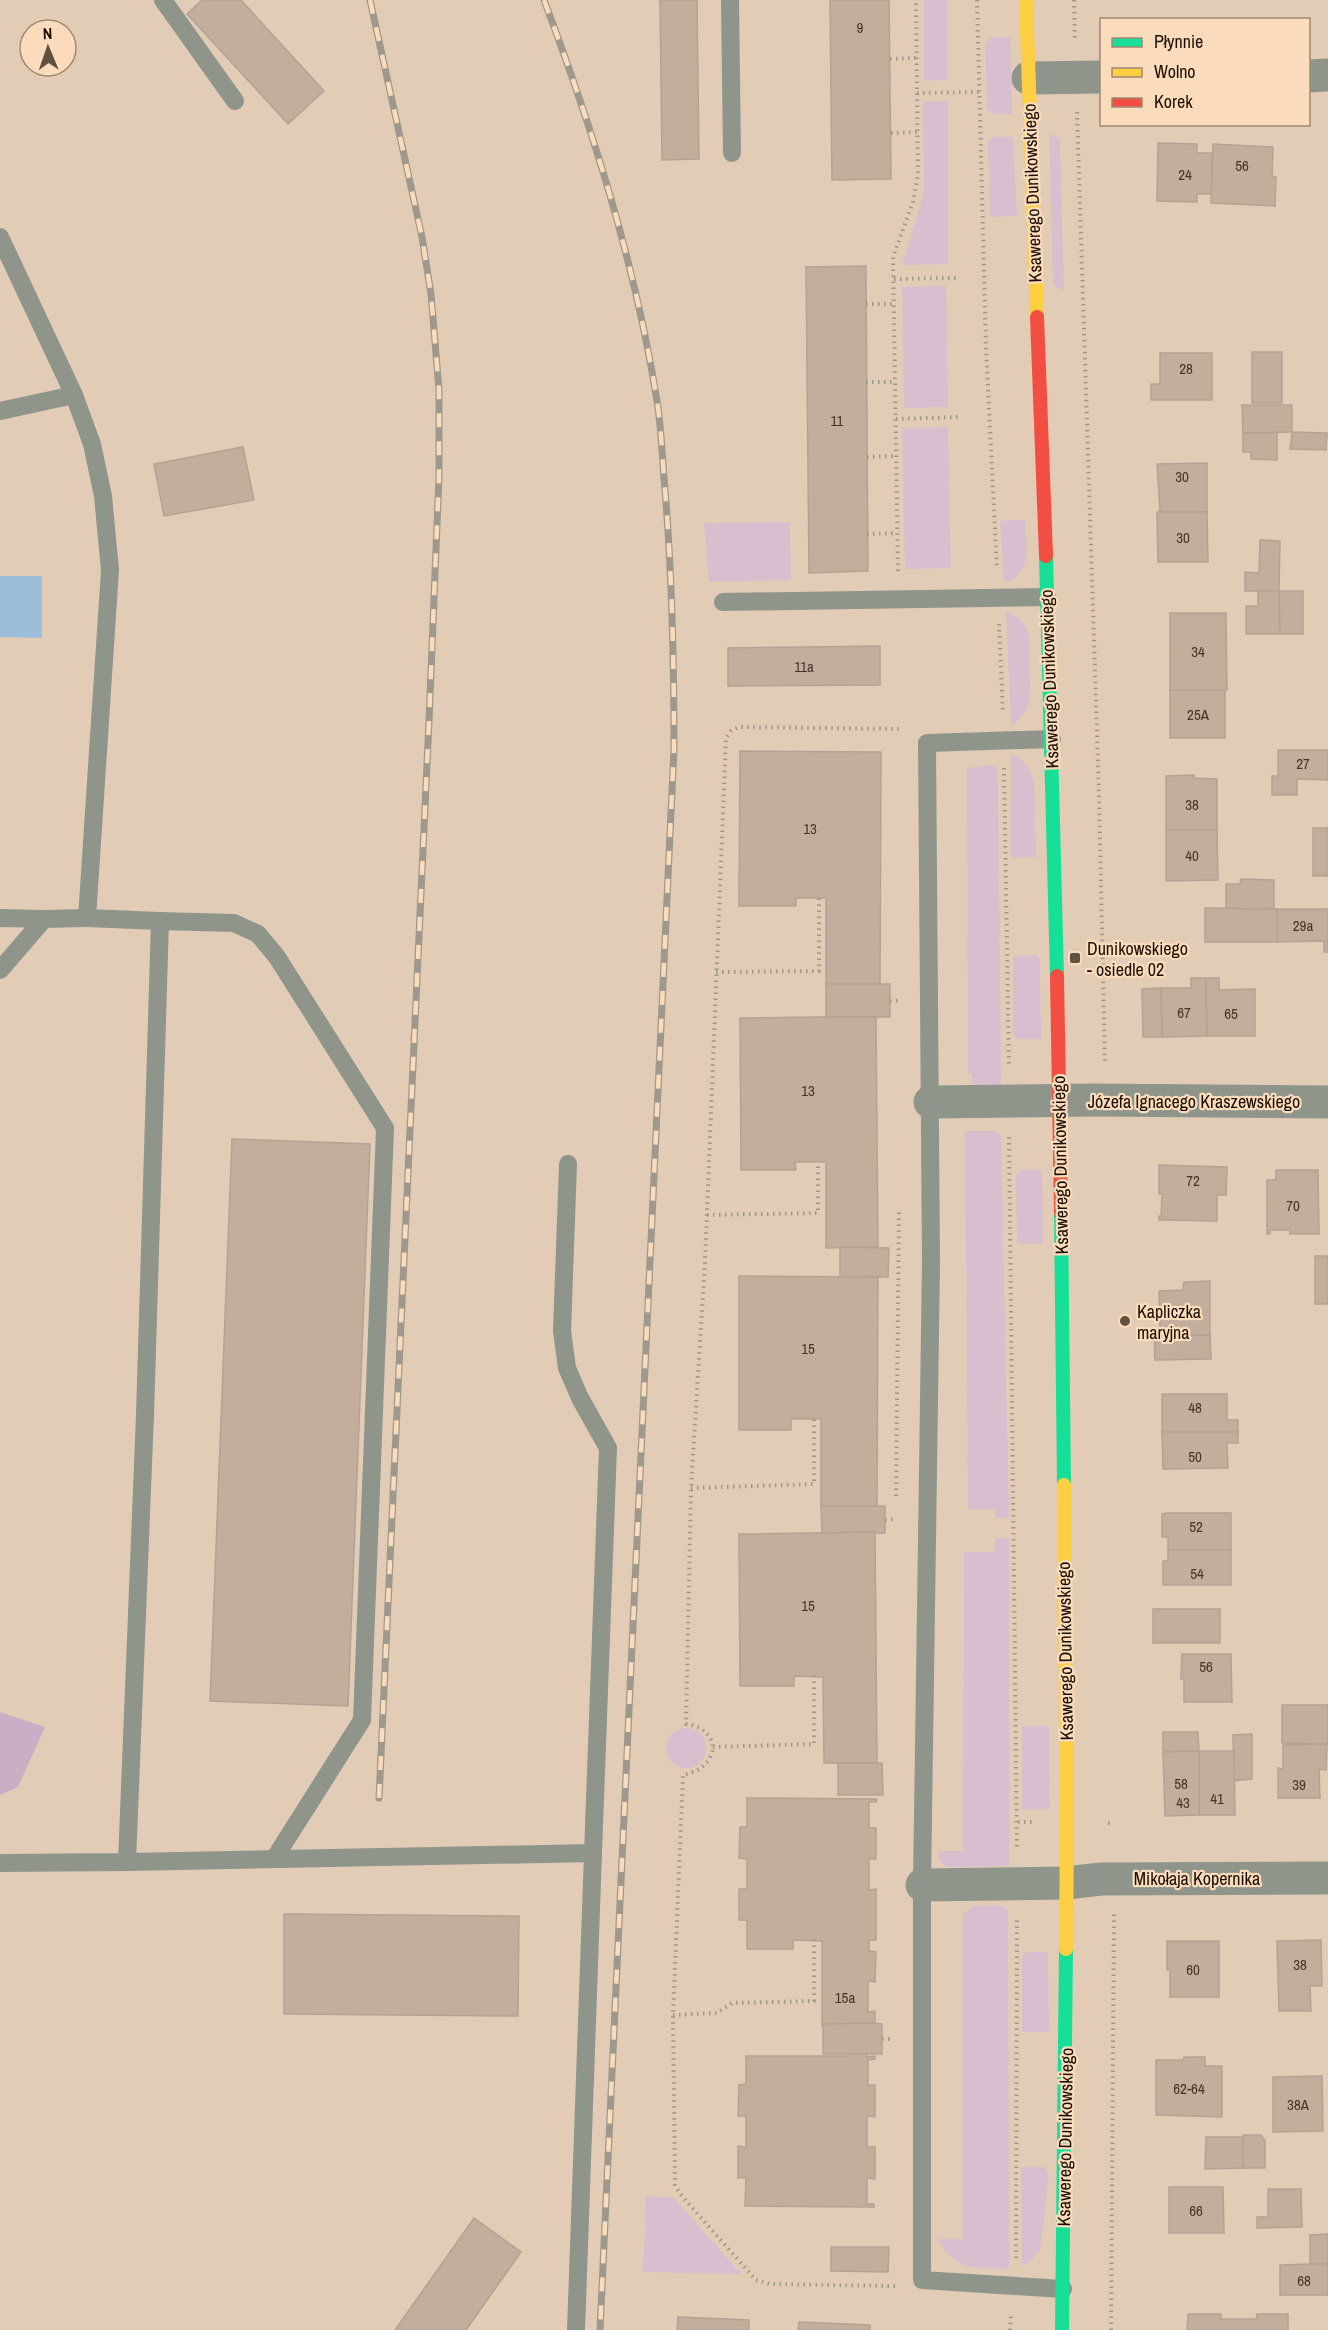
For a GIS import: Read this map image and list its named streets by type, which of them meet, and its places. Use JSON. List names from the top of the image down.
{
  "streets": {
    "street": ["Ksawerego Dunikowskiego", "Józefa Ignacego Kraszewskiego", "Mikołaja Kopernika"]
  },
  "crossings": [
    ["Ksawerego Dunikowskiego", "Józefa Ignacego Kraszewskiego"],
    ["Ksawerego Dunikowskiego", "Mikołaja Kopernika"]
  ],
  "places": {
    "transit": ["Dunikowskiego - osiedle 02"],
    "other": ["Kapliczka maryjna"]
  },
  "house_numbers": [
    "9",
    "56",
    "24",
    "28",
    "11",
    "30",
    "30",
    "34",
    "11a",
    "25A",
    "27",
    "38",
    "13",
    "40",
    "29a",
    "67",
    "65",
    "13",
    "72",
    "70",
    "15",
    "48",
    "50",
    "52",
    "54",
    "15",
    "56",
    "58",
    "39",
    "41",
    "43",
    "38",
    "60",
    "15a",
    "62-64",
    "38A",
    "66",
    "68"
  ],
  "legend": ["Płynnie", "Wolno", "Korek"],
  "north": "top"
}
